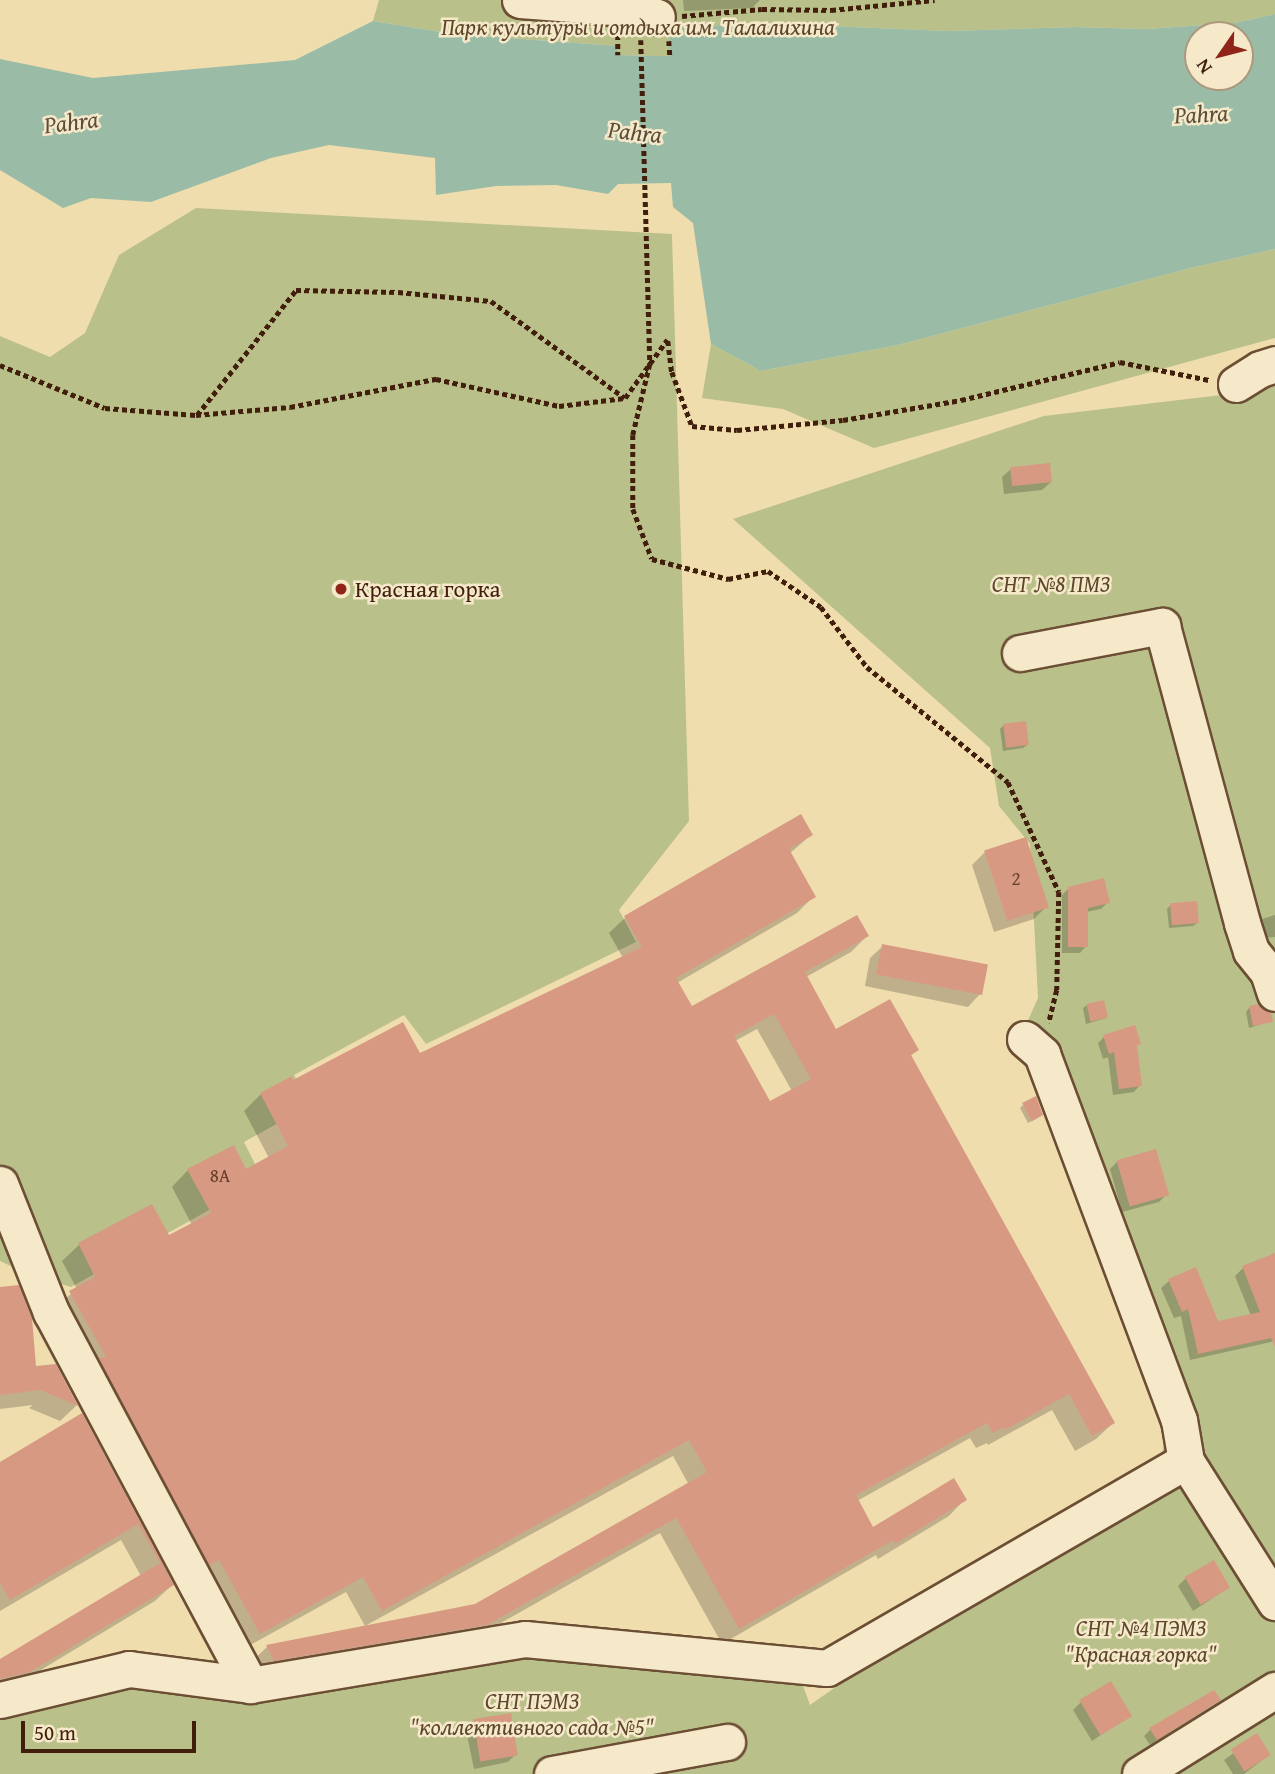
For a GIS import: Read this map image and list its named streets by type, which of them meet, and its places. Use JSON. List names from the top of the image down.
{
  "water": ["Pahra"],
  "parks": [
    "Парк культуры и отдыха им. Талалихина",
    "СНТ №8 ПМЗ",
    "СНТ №4 ПЭМЗ \"Красная горка\"",
    "СНТ ПЭМЗ \"коллективного сада №5\""
  ],
  "places": ["Красная горка"],
  "house_numbers": ["2", "8А"],
  "scale_bar": "50 m",
  "north": "bottom left"
}
